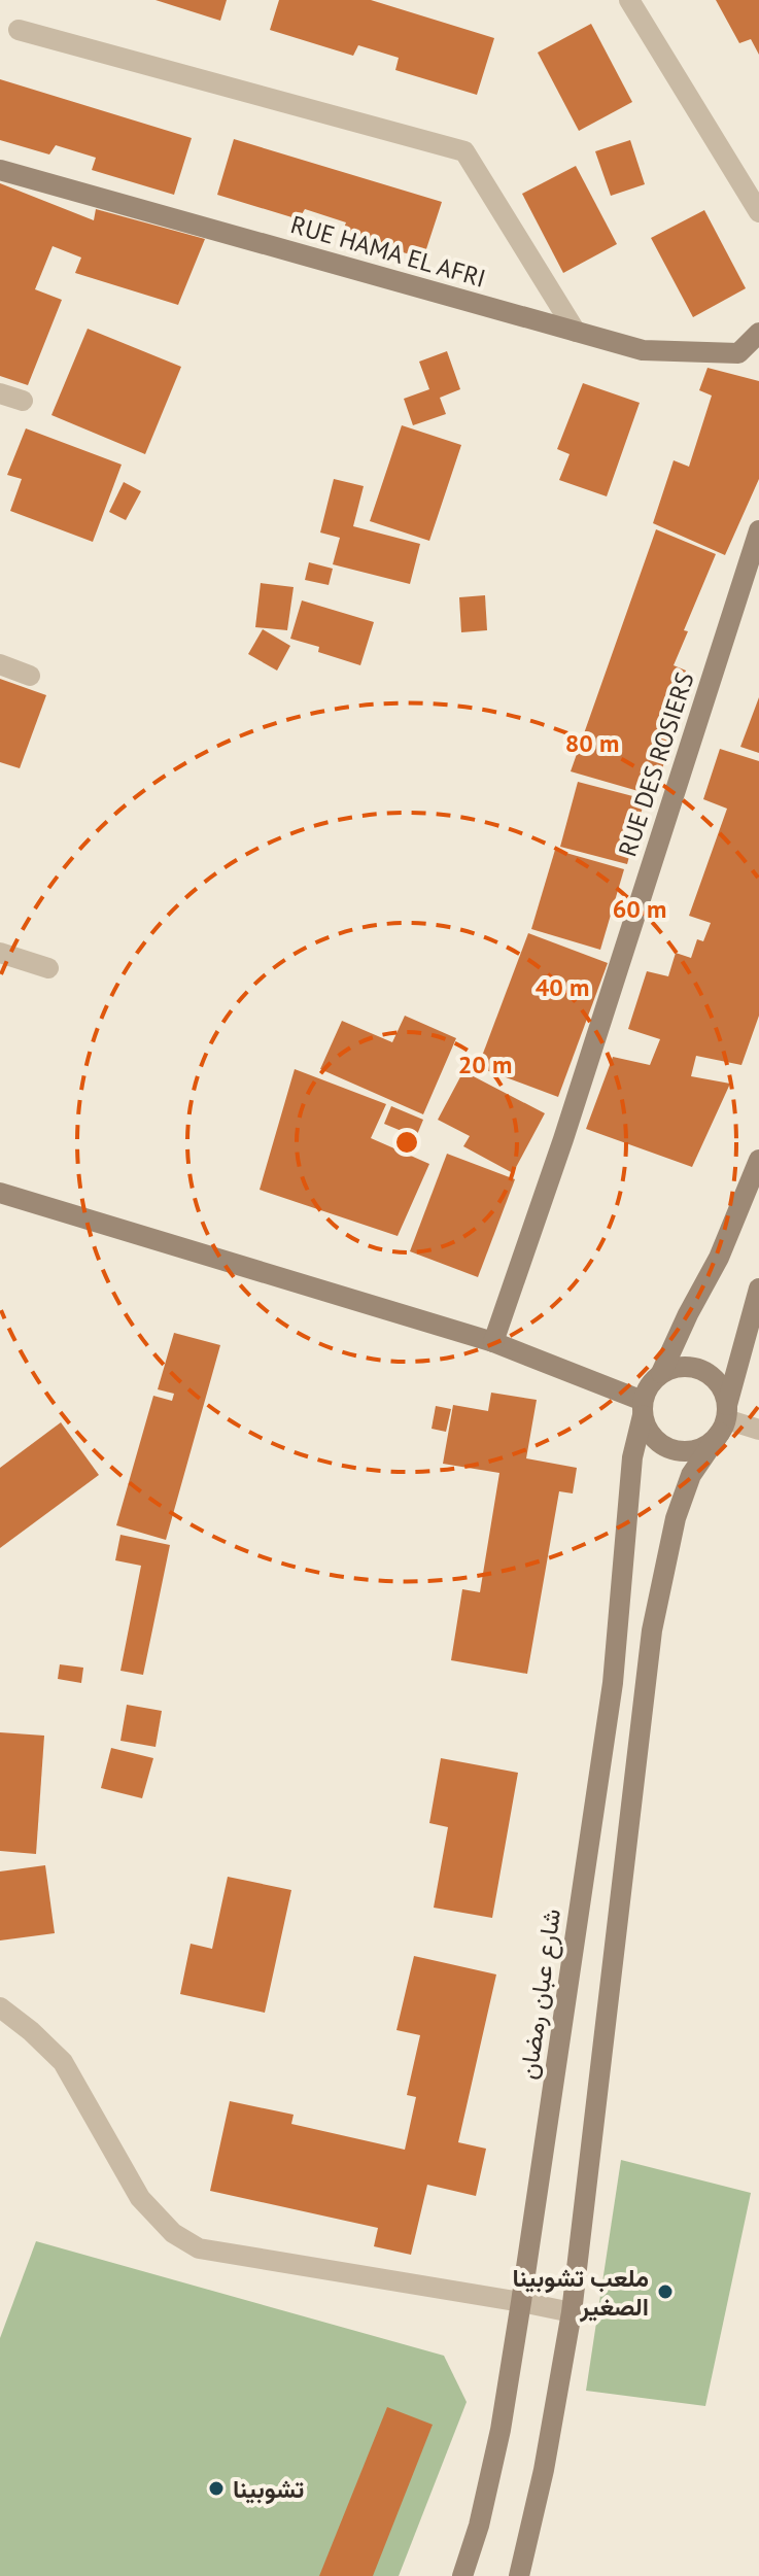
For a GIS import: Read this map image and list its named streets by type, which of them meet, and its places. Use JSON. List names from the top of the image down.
{
  "streets": {
    "street": ["RUE HAMA EL AFRI", "RUE DES ROSIERS", "شارع عبان رمضان"]
  },
  "places": ["ملعب تشوبينا الصغير", "تشوبينا"],
  "rings": [
    "80 m",
    "60 m",
    "40 m",
    "20 m"
  ]
}
